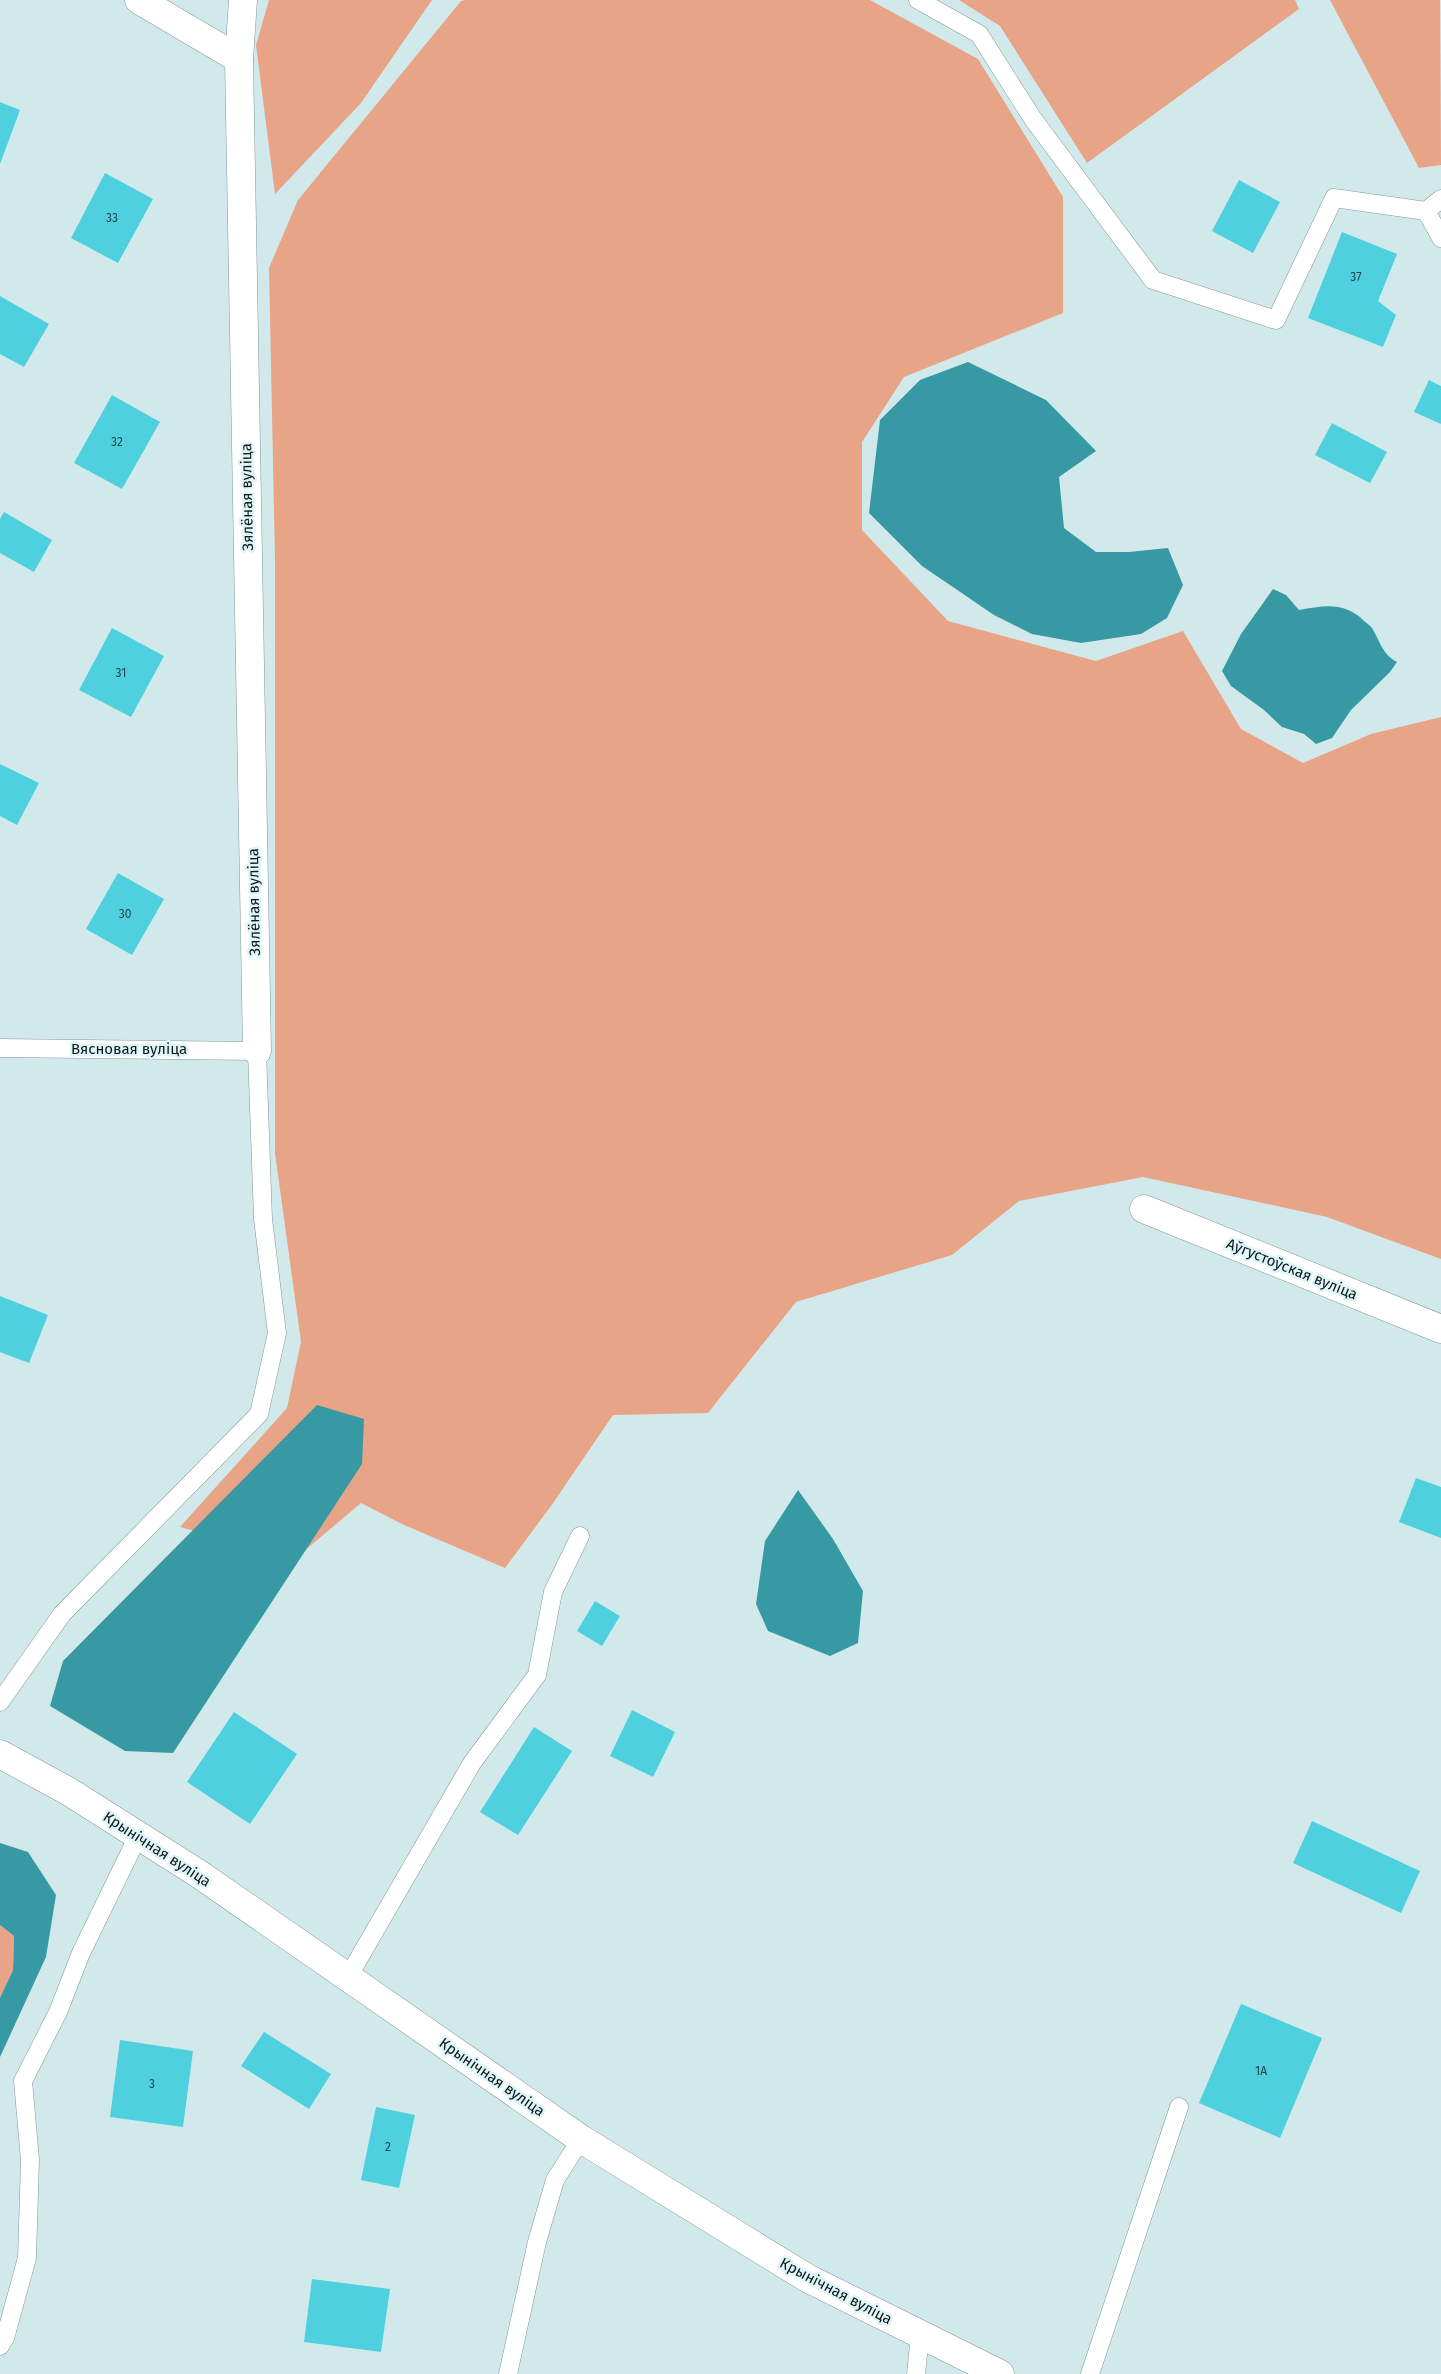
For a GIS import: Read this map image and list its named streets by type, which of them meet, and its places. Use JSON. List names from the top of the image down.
{
  "streets": {
    "street": ["Зялёная вуліца", "Аўгустоўская вуліца", "Крынічная вуліца"],
    "lane": ["Вясновая вуліца"]
  },
  "crossings": [
    ["Зялёная вуліца", "Вясновая вуліца"]
  ],
  "house_numbers": [
    "33",
    "37",
    "32",
    "31",
    "30",
    "1А",
    "3",
    "2"
  ]
}
